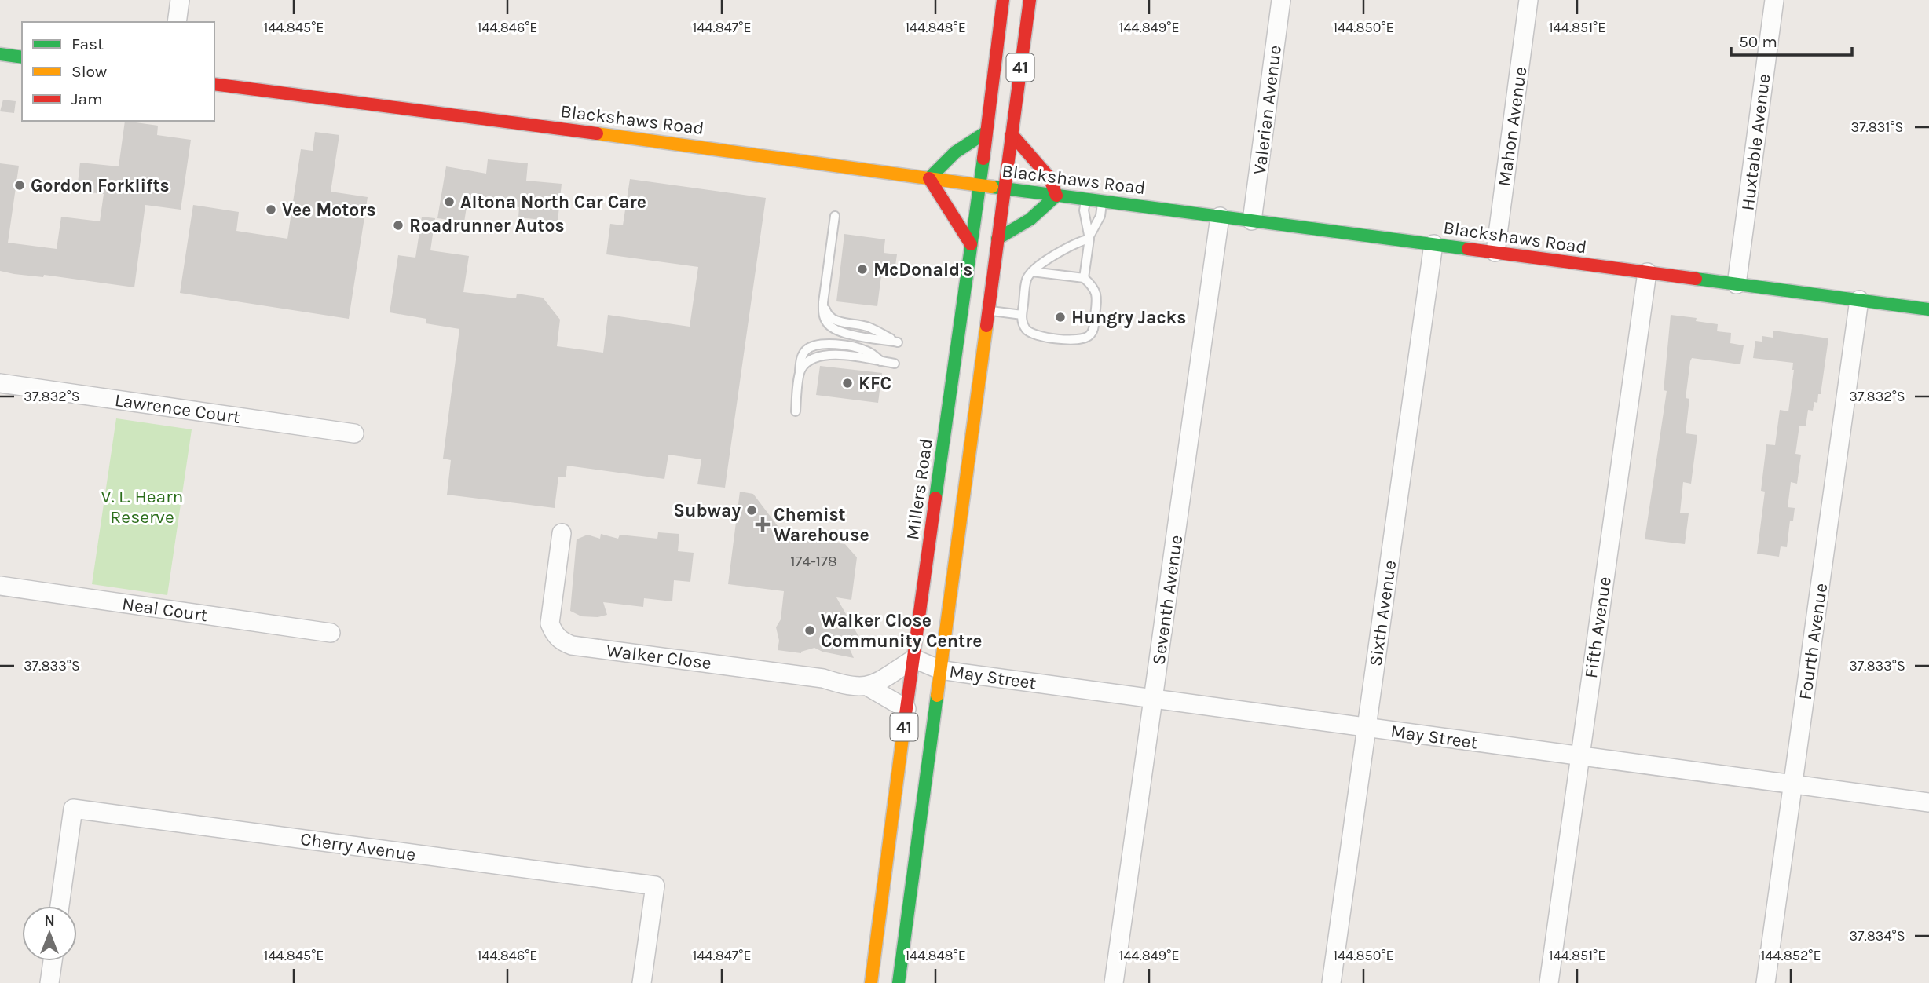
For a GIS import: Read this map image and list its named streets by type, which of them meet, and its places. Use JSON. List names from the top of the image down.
{
  "streets": {
    "main road": ["41", "Blackshaws Road", "Millers Road"],
    "street": [
      "Valerian Avenue",
      "Mahon Avenue",
      "Huxtable Avenue",
      "Lawrence Court",
      "Seventh Avenue",
      "Neal Court",
      "Sixth Avenue",
      "Fifth Avenue",
      "Fourth Avenue",
      "Walker Close",
      "May Street",
      "Cherry Avenue"
    ]
  },
  "crossings": [
    ["41", "Blackshaws Road"],
    ["41", "May Street"],
    ["Valerian Avenue", "Blackshaws Road"],
    ["Blackshaws Road", "Mahon Avenue"],
    ["Blackshaws Road", "Huxtable Avenue"],
    ["Blackshaws Road", "Millers Road"],
    ["Blackshaws Road", "Seventh Avenue"],
    ["Blackshaws Road", "Sixth Avenue"],
    ["Blackshaws Road", "Fifth Avenue"],
    ["Blackshaws Road", "Fourth Avenue"],
    ["Millers Road", "Walker Close"],
    ["Millers Road", "May Street"],
    ["Seventh Avenue", "May Street"],
    ["Sixth Avenue", "May Street"],
    ["Fifth Avenue", "May Street"],
    ["Fourth Avenue", "May Street"]
  ],
  "parks": ["V. L. Hearn Reserve"],
  "places": {
    "other": [
      "Gordon Forklifts",
      "Altona North Car Care",
      "Vee Motors",
      "Roadrunner Autos",
      "McDonald's",
      "Hungry Jacks",
      "KFC",
      "Subway",
      "Walker Close Community Centre"
    ],
    "health": ["Chemist Warehouse"]
  },
  "house_numbers": ["174-178"],
  "legend": ["Fast", "Slow", "Jam"],
  "scale_bar": "50 m",
  "north": "top",
  "coordinates": [
    "144.845°E",
    "144.846°E",
    "144.847°E",
    "144.848°E",
    "144.849°E",
    "144.850°E",
    "144.851°E",
    "37.831°S",
    "37.832°S",
    "37.833°S",
    "37.834°S",
    "144.852°E"
  ]
}
